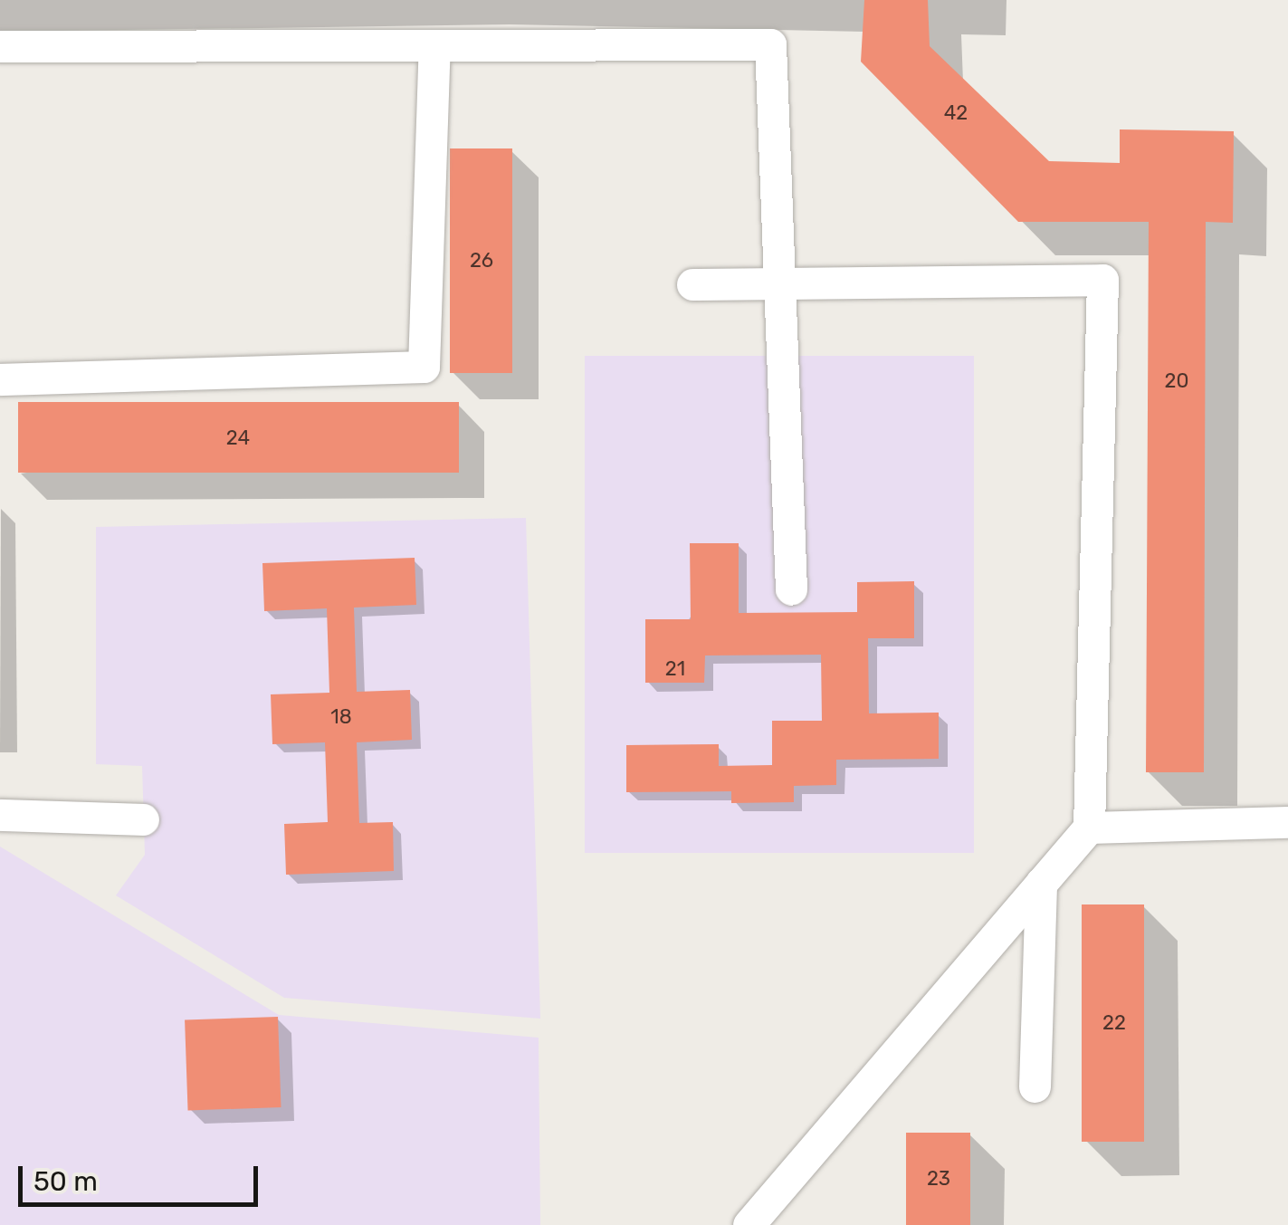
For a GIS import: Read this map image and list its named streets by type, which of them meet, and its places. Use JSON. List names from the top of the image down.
{
  "house_numbers": [
    "42",
    "26",
    "20",
    "24",
    "21",
    "18",
    "22",
    "23"
  ],
  "scale_bar": "50 m"
}
